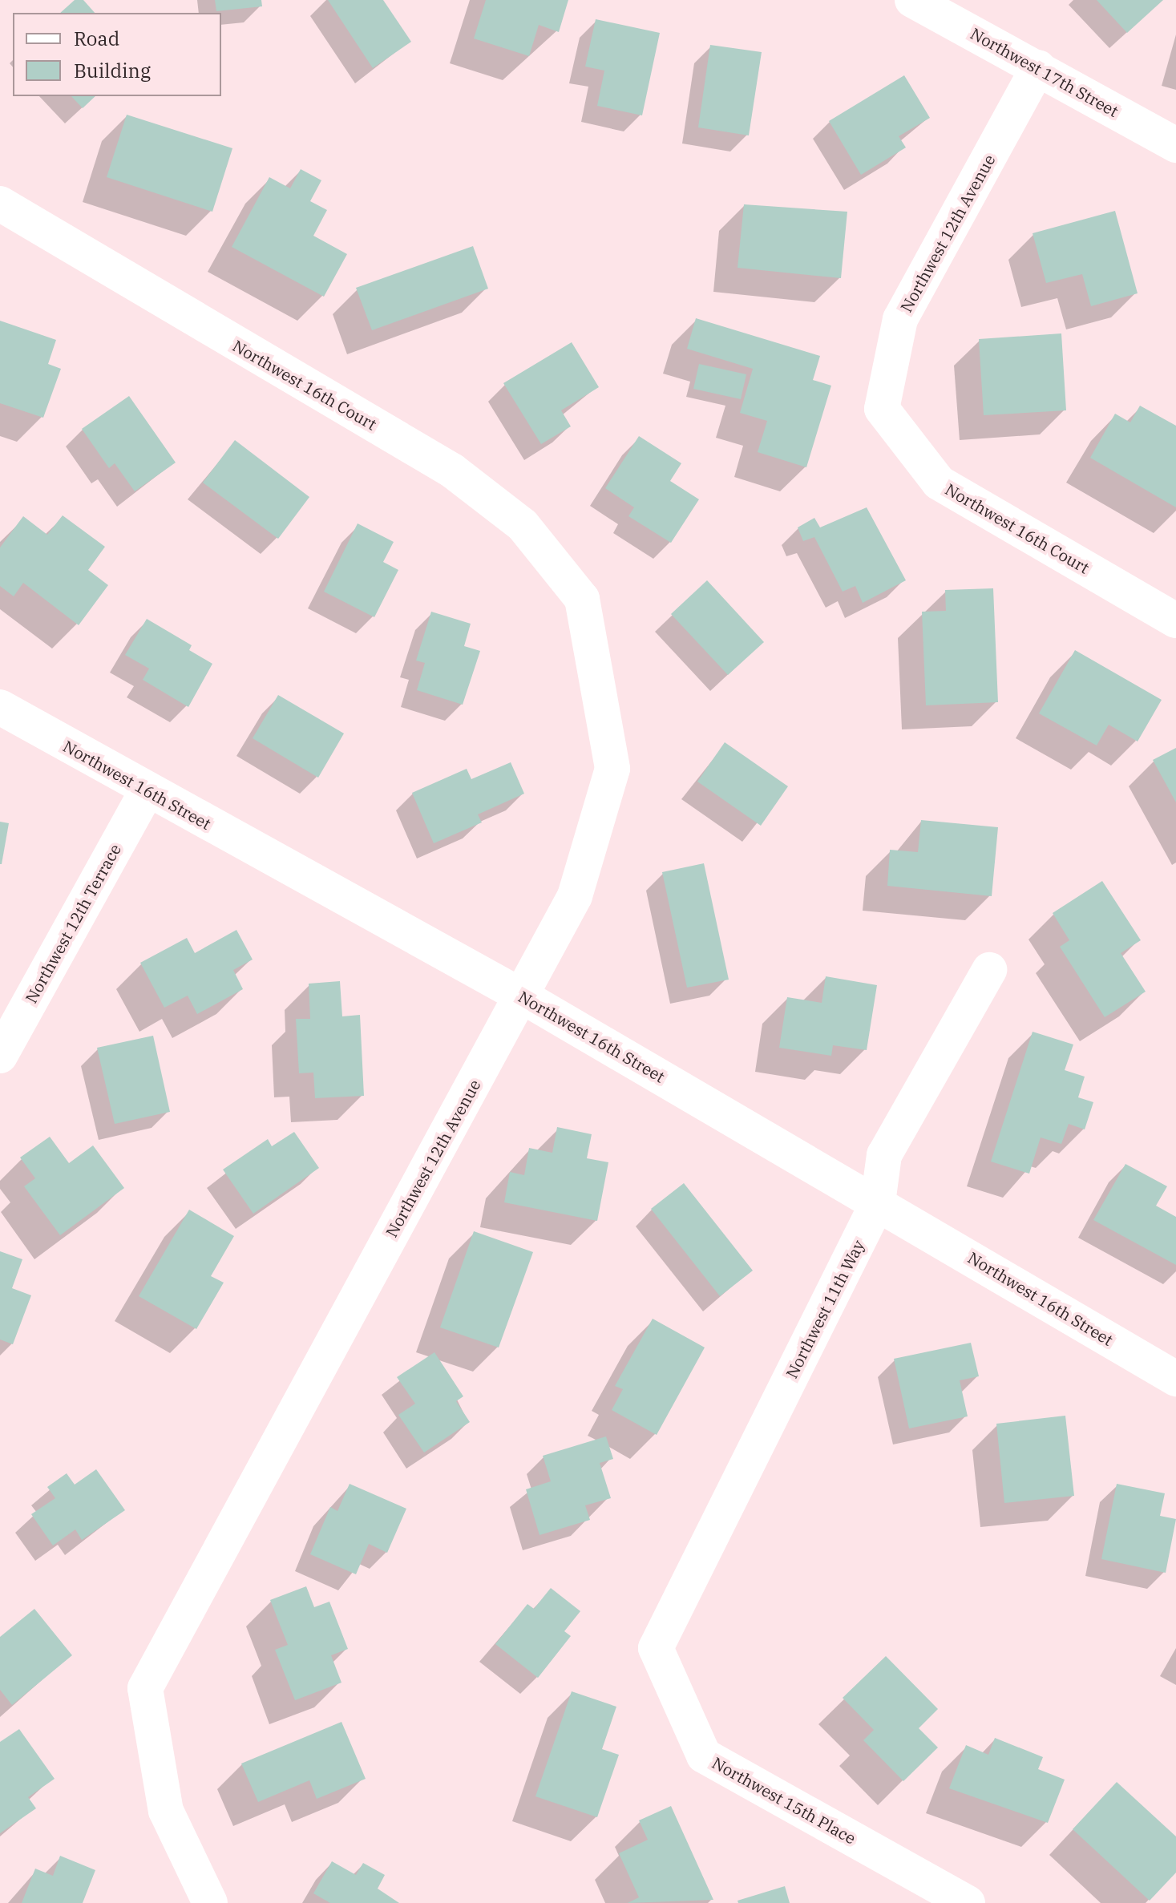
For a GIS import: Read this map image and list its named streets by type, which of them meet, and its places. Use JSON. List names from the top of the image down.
{
  "streets": {
    "street": [
      "Northwest 17th Street",
      "Northwest 12th Avenue",
      "Northwest 16th Court",
      "Northwest 16th Street",
      "Northwest 12th Terrace",
      "Northwest 11th Way",
      "Northwest 15th Place"
    ]
  },
  "crossings": [
    ["Northwest 17th Street", "Northwest 12th Avenue"],
    ["Northwest 12th Avenue", "Northwest 16th Court"],
    ["Northwest 12th Avenue", "Northwest 16th Street"],
    ["Northwest 16th Street", "Northwest 12th Terrace"],
    ["Northwest 16th Street", "Northwest 11th Way"],
    ["Northwest 11th Way", "Northwest 15th Place"]
  ],
  "legend": ["Road", "Building"]
}
